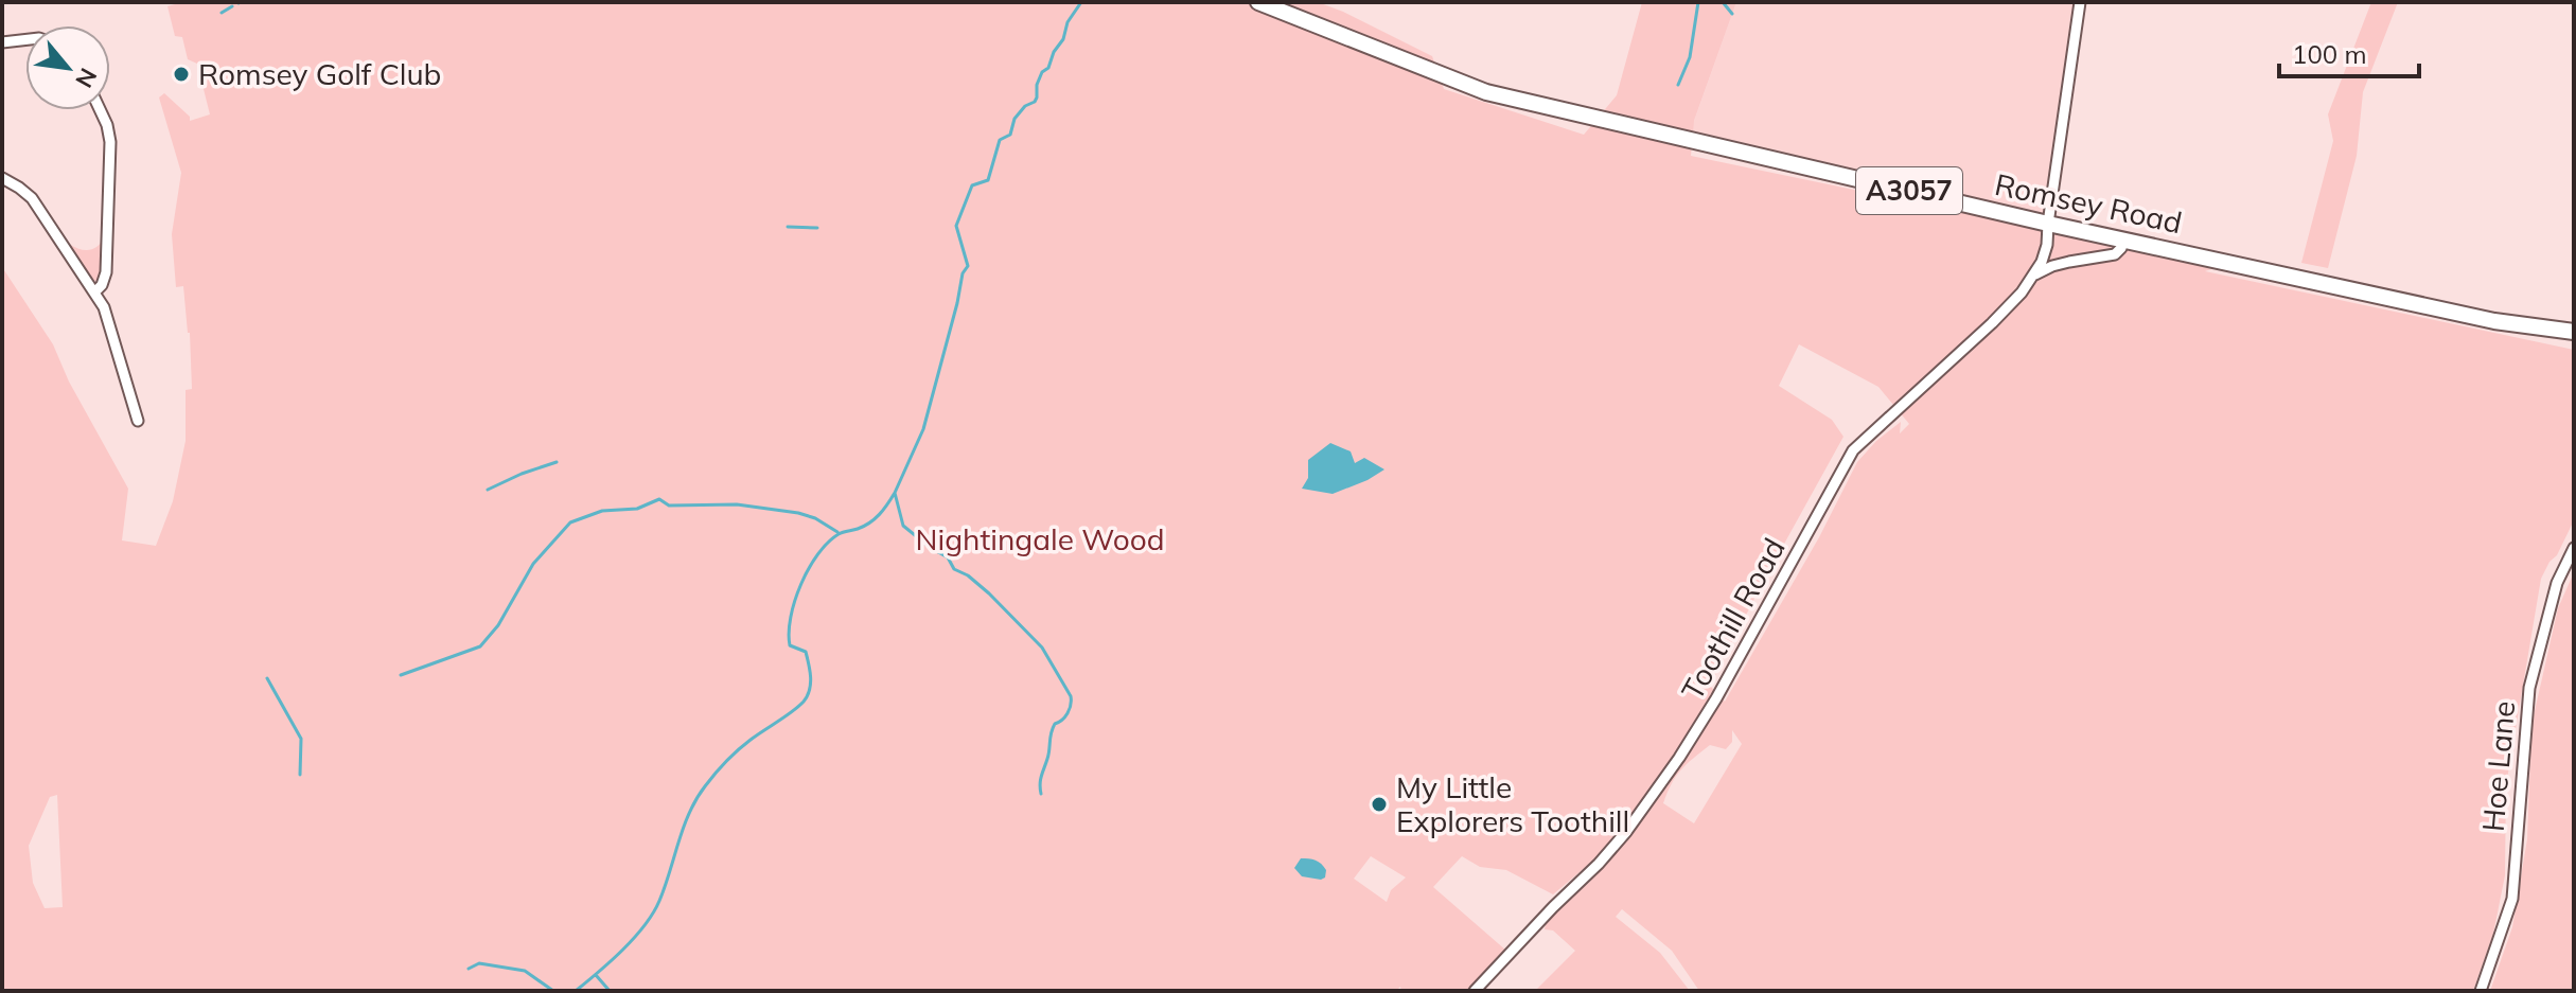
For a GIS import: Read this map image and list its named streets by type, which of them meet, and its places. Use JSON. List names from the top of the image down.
{
  "streets": {
    "main road": ["A3057", "Romsey Road"],
    "street": ["Toothill Road", "Hoe Lane"]
  },
  "crossings": [
    ["Romsey Road", "Toothill Road"]
  ],
  "parks": ["Nightingale Wood"],
  "places": ["Romsey Golf Club", "My Little Explorers Toothill"],
  "scale_bar": "100 m",
  "north": "bottom right"
}
